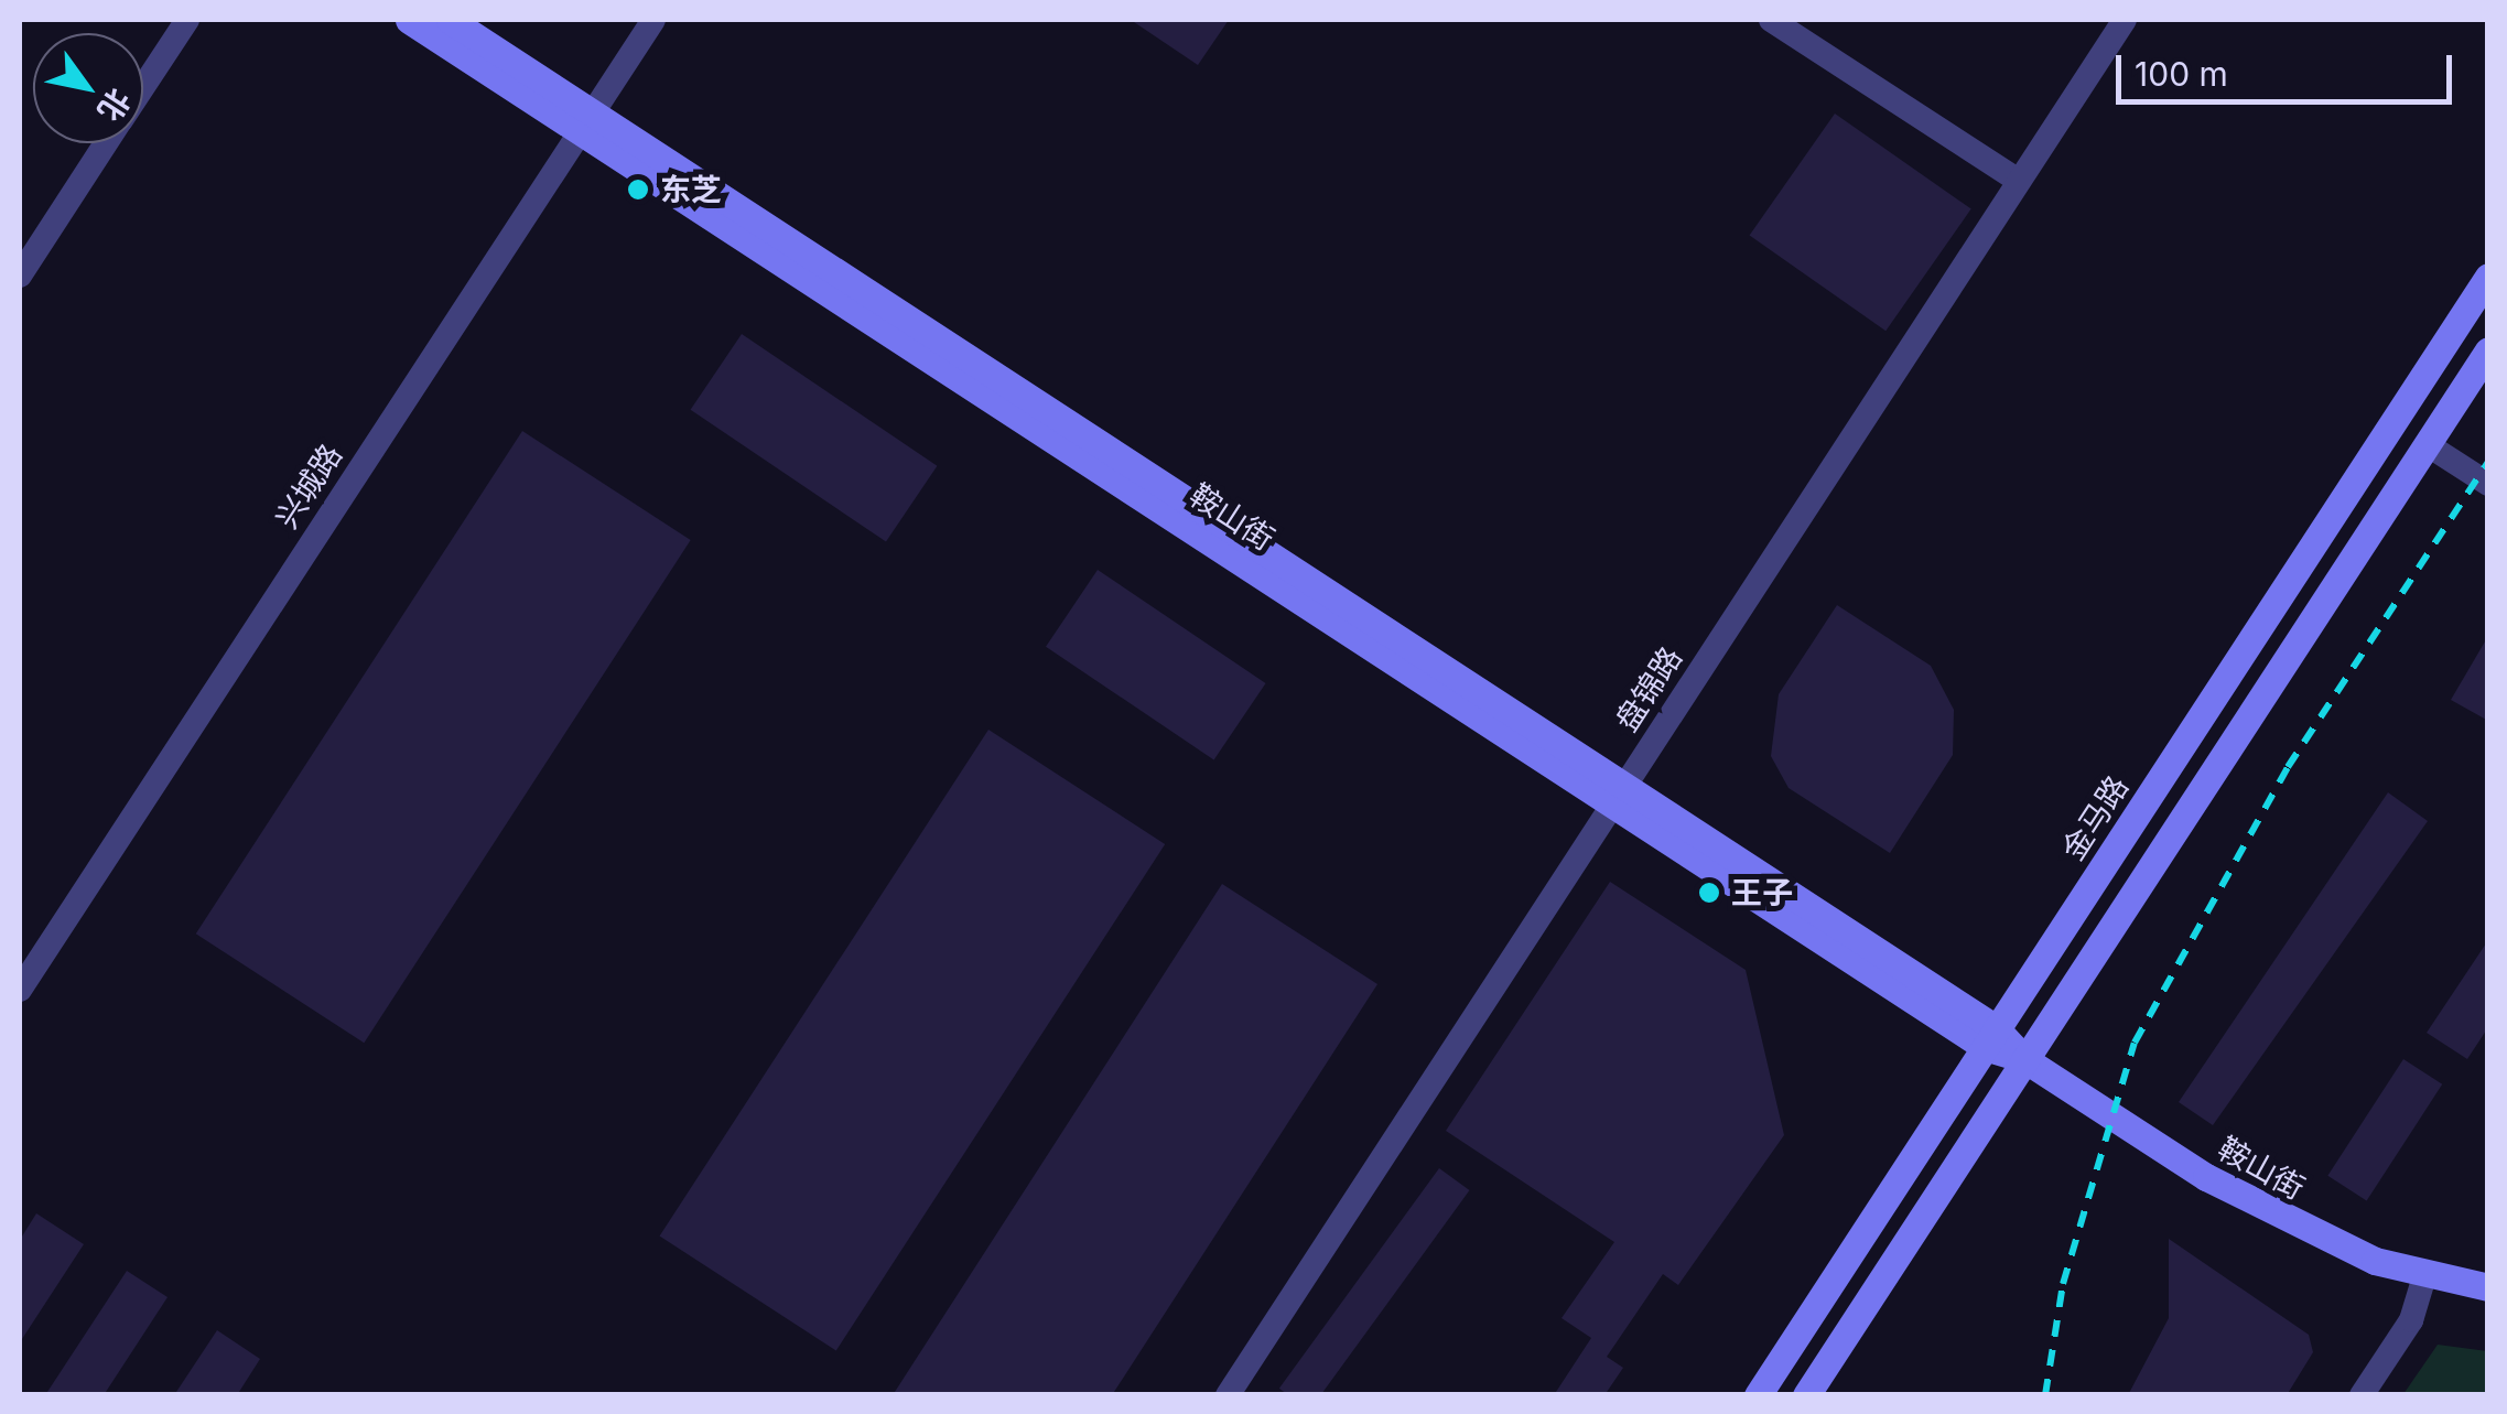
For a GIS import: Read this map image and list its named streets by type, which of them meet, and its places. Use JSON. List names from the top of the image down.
{
  "streets": {
    "street": [
      "兴城路",
      "鞍山街",
      "盘锦路",
      "金马路"
    ]
  },
  "crossings": [
    ["兴城路", "鞍山街"],
    ["鞍山街", "盘锦路"],
    ["鞍山街", "金马路"]
  ],
  "places": ["东芝", "王子"],
  "scale_bar": "100 m",
  "north": "bottom right"
}
